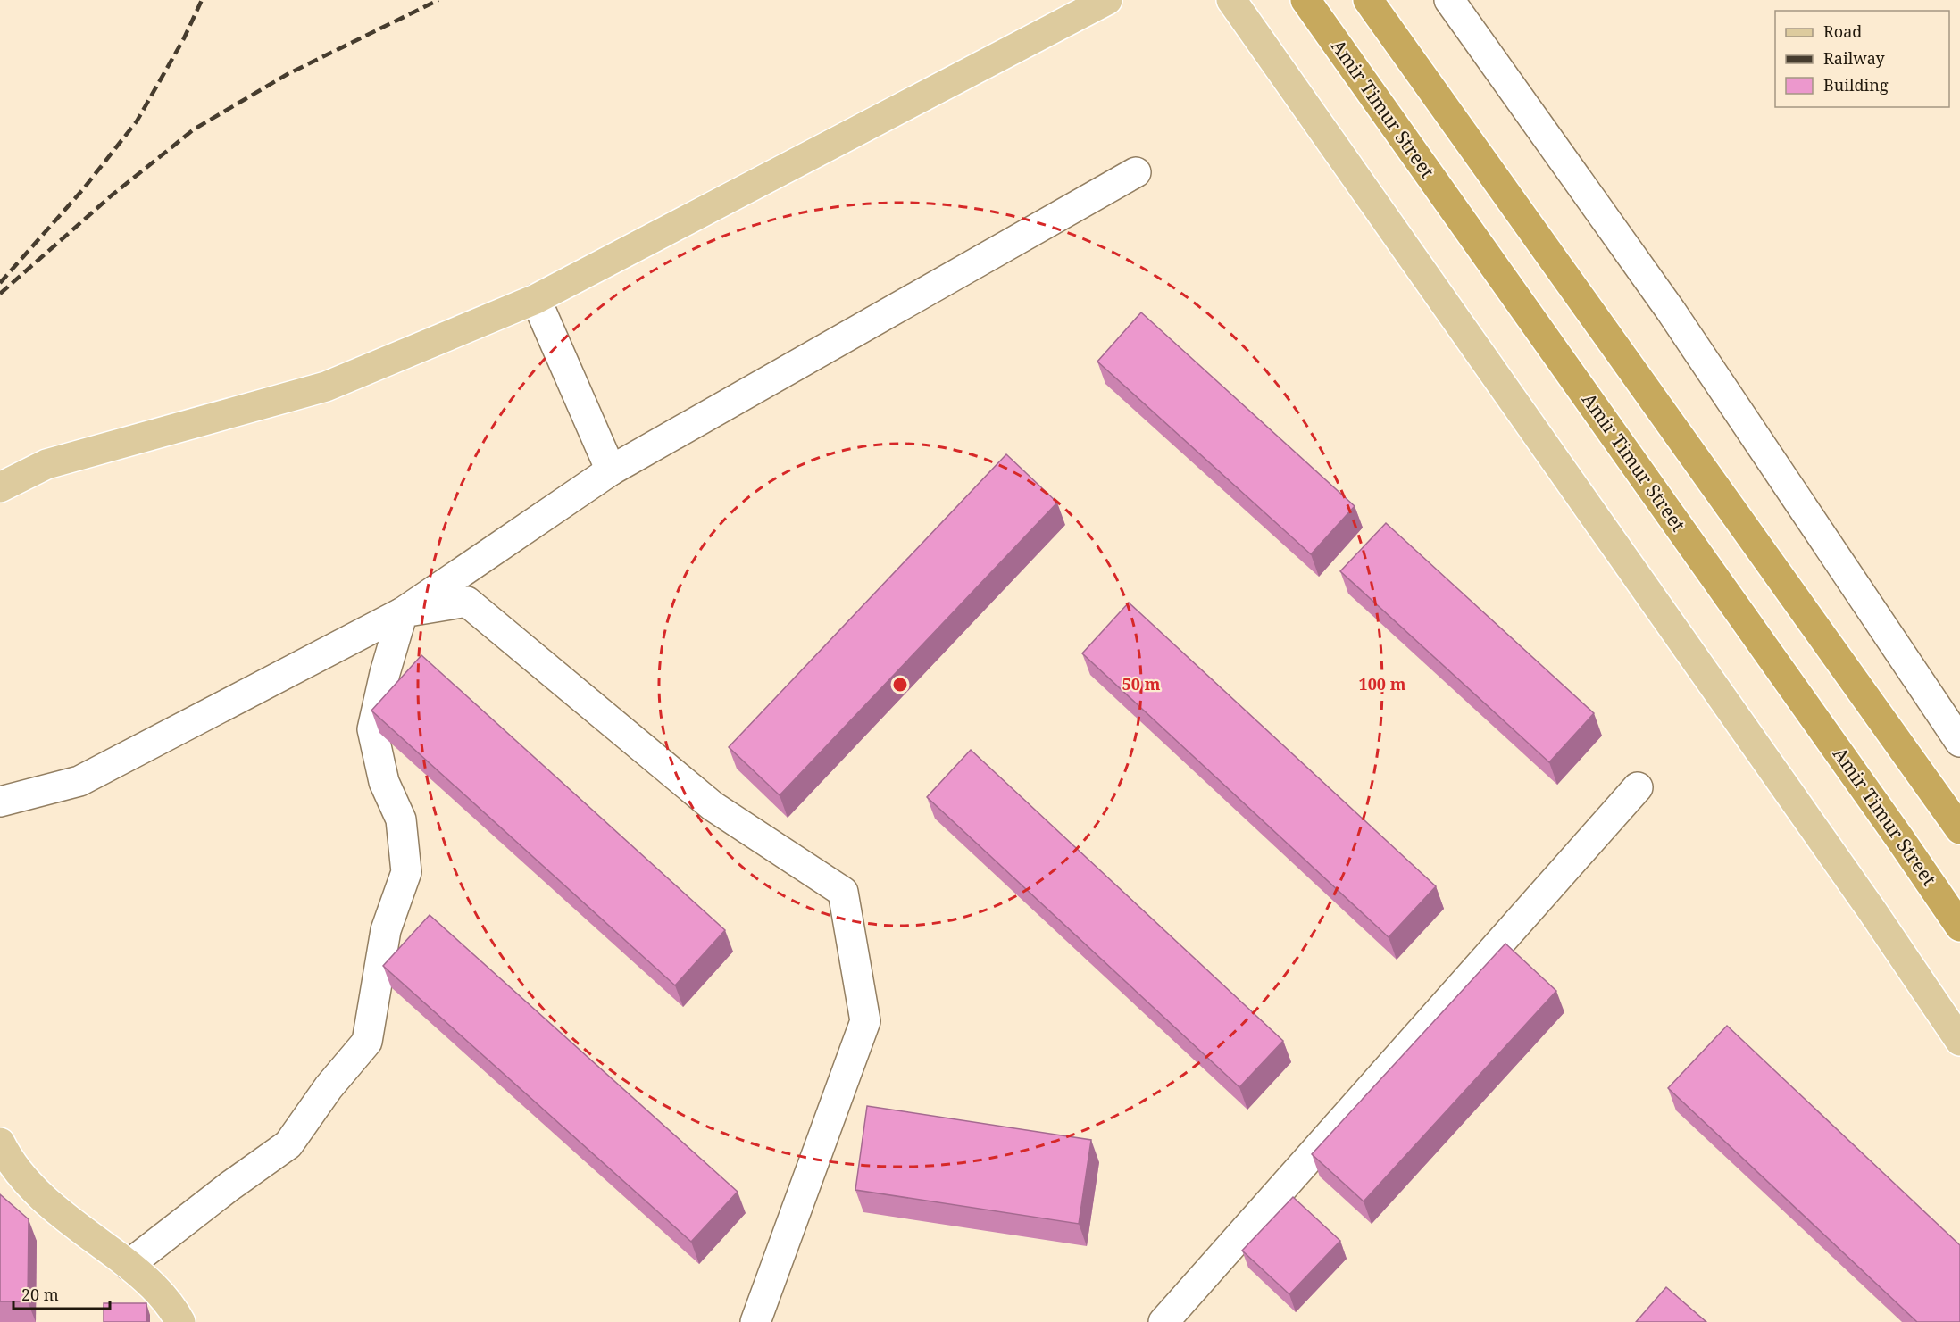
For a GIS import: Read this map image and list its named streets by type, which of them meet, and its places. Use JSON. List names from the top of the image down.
{
  "streets": {
    "highway": ["Amir Timur Street"]
  },
  "legend": ["Road", "Railway", "Building"],
  "scale_bar": "20 m",
  "rings": ["50 m", "100 m"]
}
